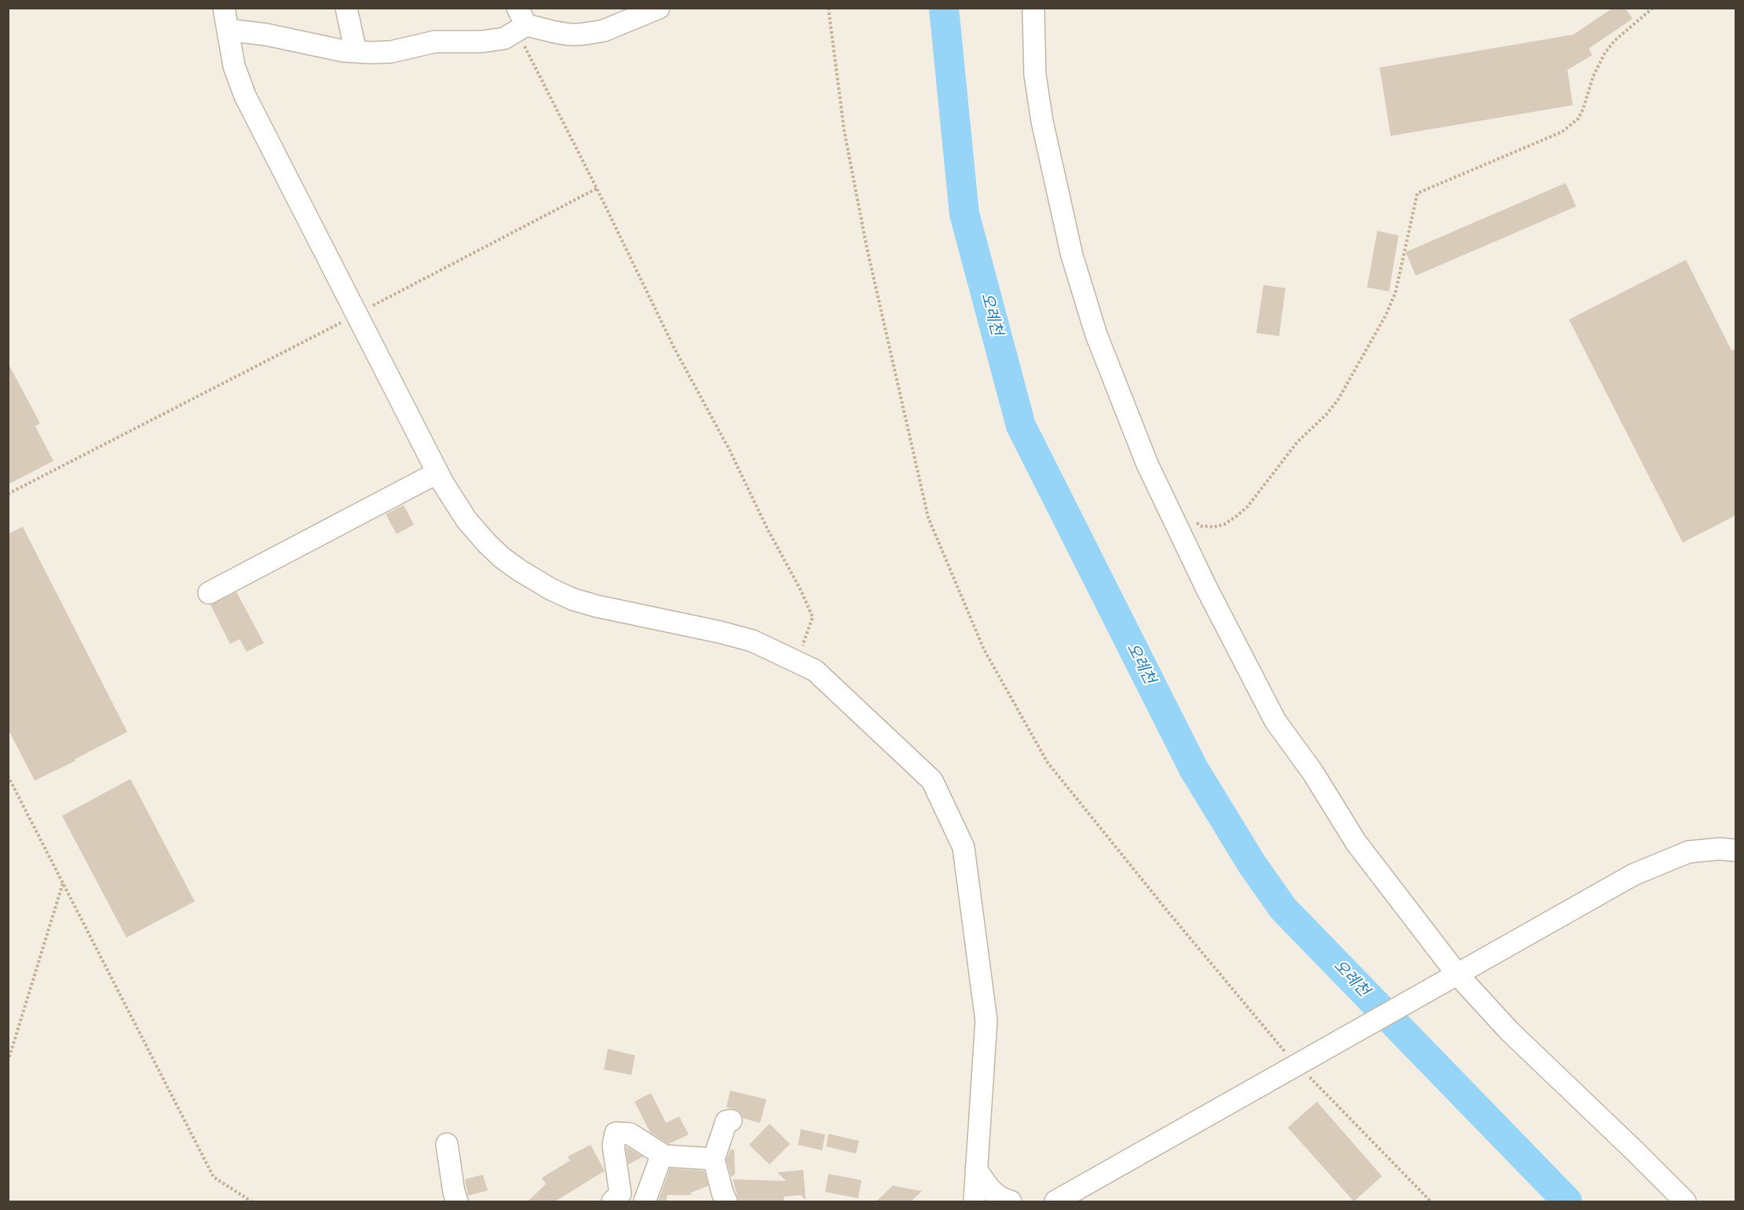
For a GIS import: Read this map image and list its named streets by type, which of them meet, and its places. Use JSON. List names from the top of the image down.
{
  "water": ["오례천"]
}
